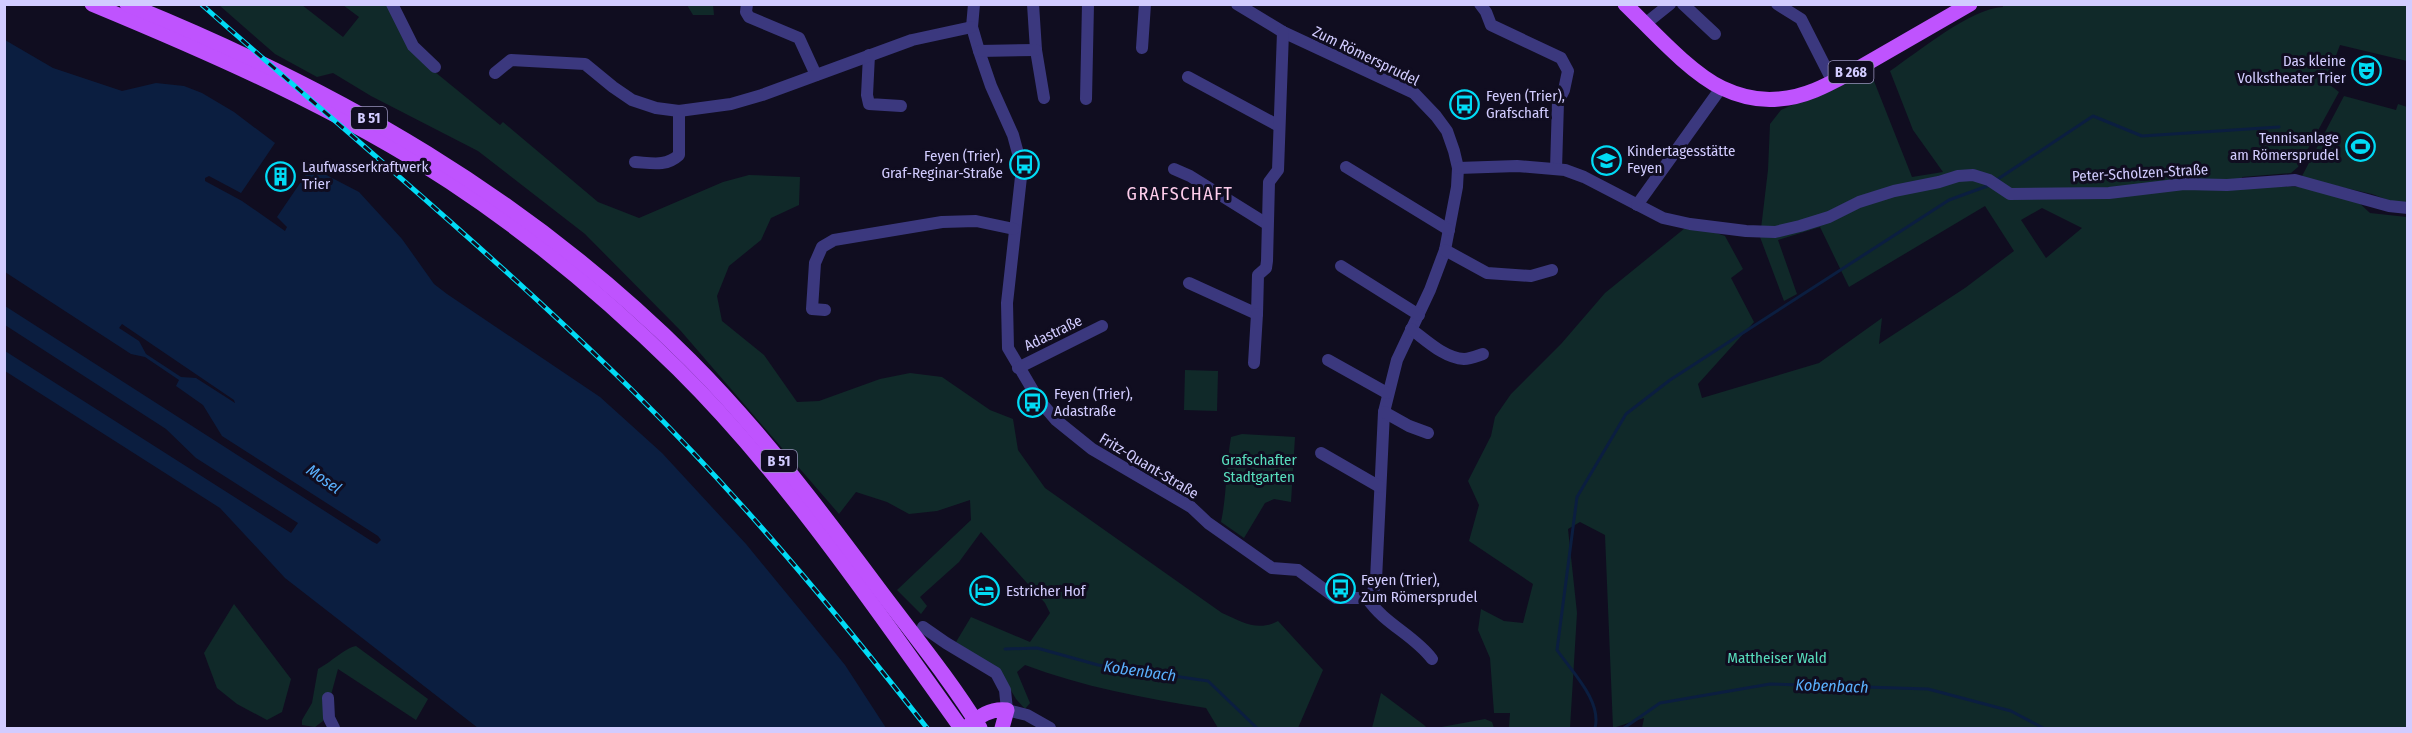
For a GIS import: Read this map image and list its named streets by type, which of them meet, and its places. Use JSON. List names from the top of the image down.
{
  "streets": {
    "main road": ["B 268", "B 51"],
    "street": [
      "Zum Römersprudel",
      "Peter-Scholzen-Straße",
      "Adastraße",
      "Fritz-Quant-Straße"
    ]
  },
  "crossings": [
    ["Zum Römersprudel", "Peter-Scholzen-Straße"],
    ["Zum Römersprudel", "Fritz-Quant-Straße"],
    ["Adastraße", "Fritz-Quant-Straße"]
  ],
  "districts": ["GRAFSCHAFT"],
  "water": ["Mosel", "Kobenbach"],
  "parks": ["Grafschafter Stadtgarten", "Mattheiser Wald"],
  "places": {
    "theatre": ["Das kleine Volkstheater Trier"],
    "bus stop": [
      "Feyen (Trier), Grafschaft",
      "Feyen (Trier), Graf-Reginar-Straße",
      "Feyen (Trier), Adastraße",
      "Feyen (Trier), Zum Römersprudel"
    ],
    "sports": ["Tennisanlage am Römersprudel"],
    "school or university": ["Kindertagesstätte Feyen"],
    "building": ["Laufwasserkraftwerk Trier"],
    "hotel": ["Estricher Hof"]
  }
}
